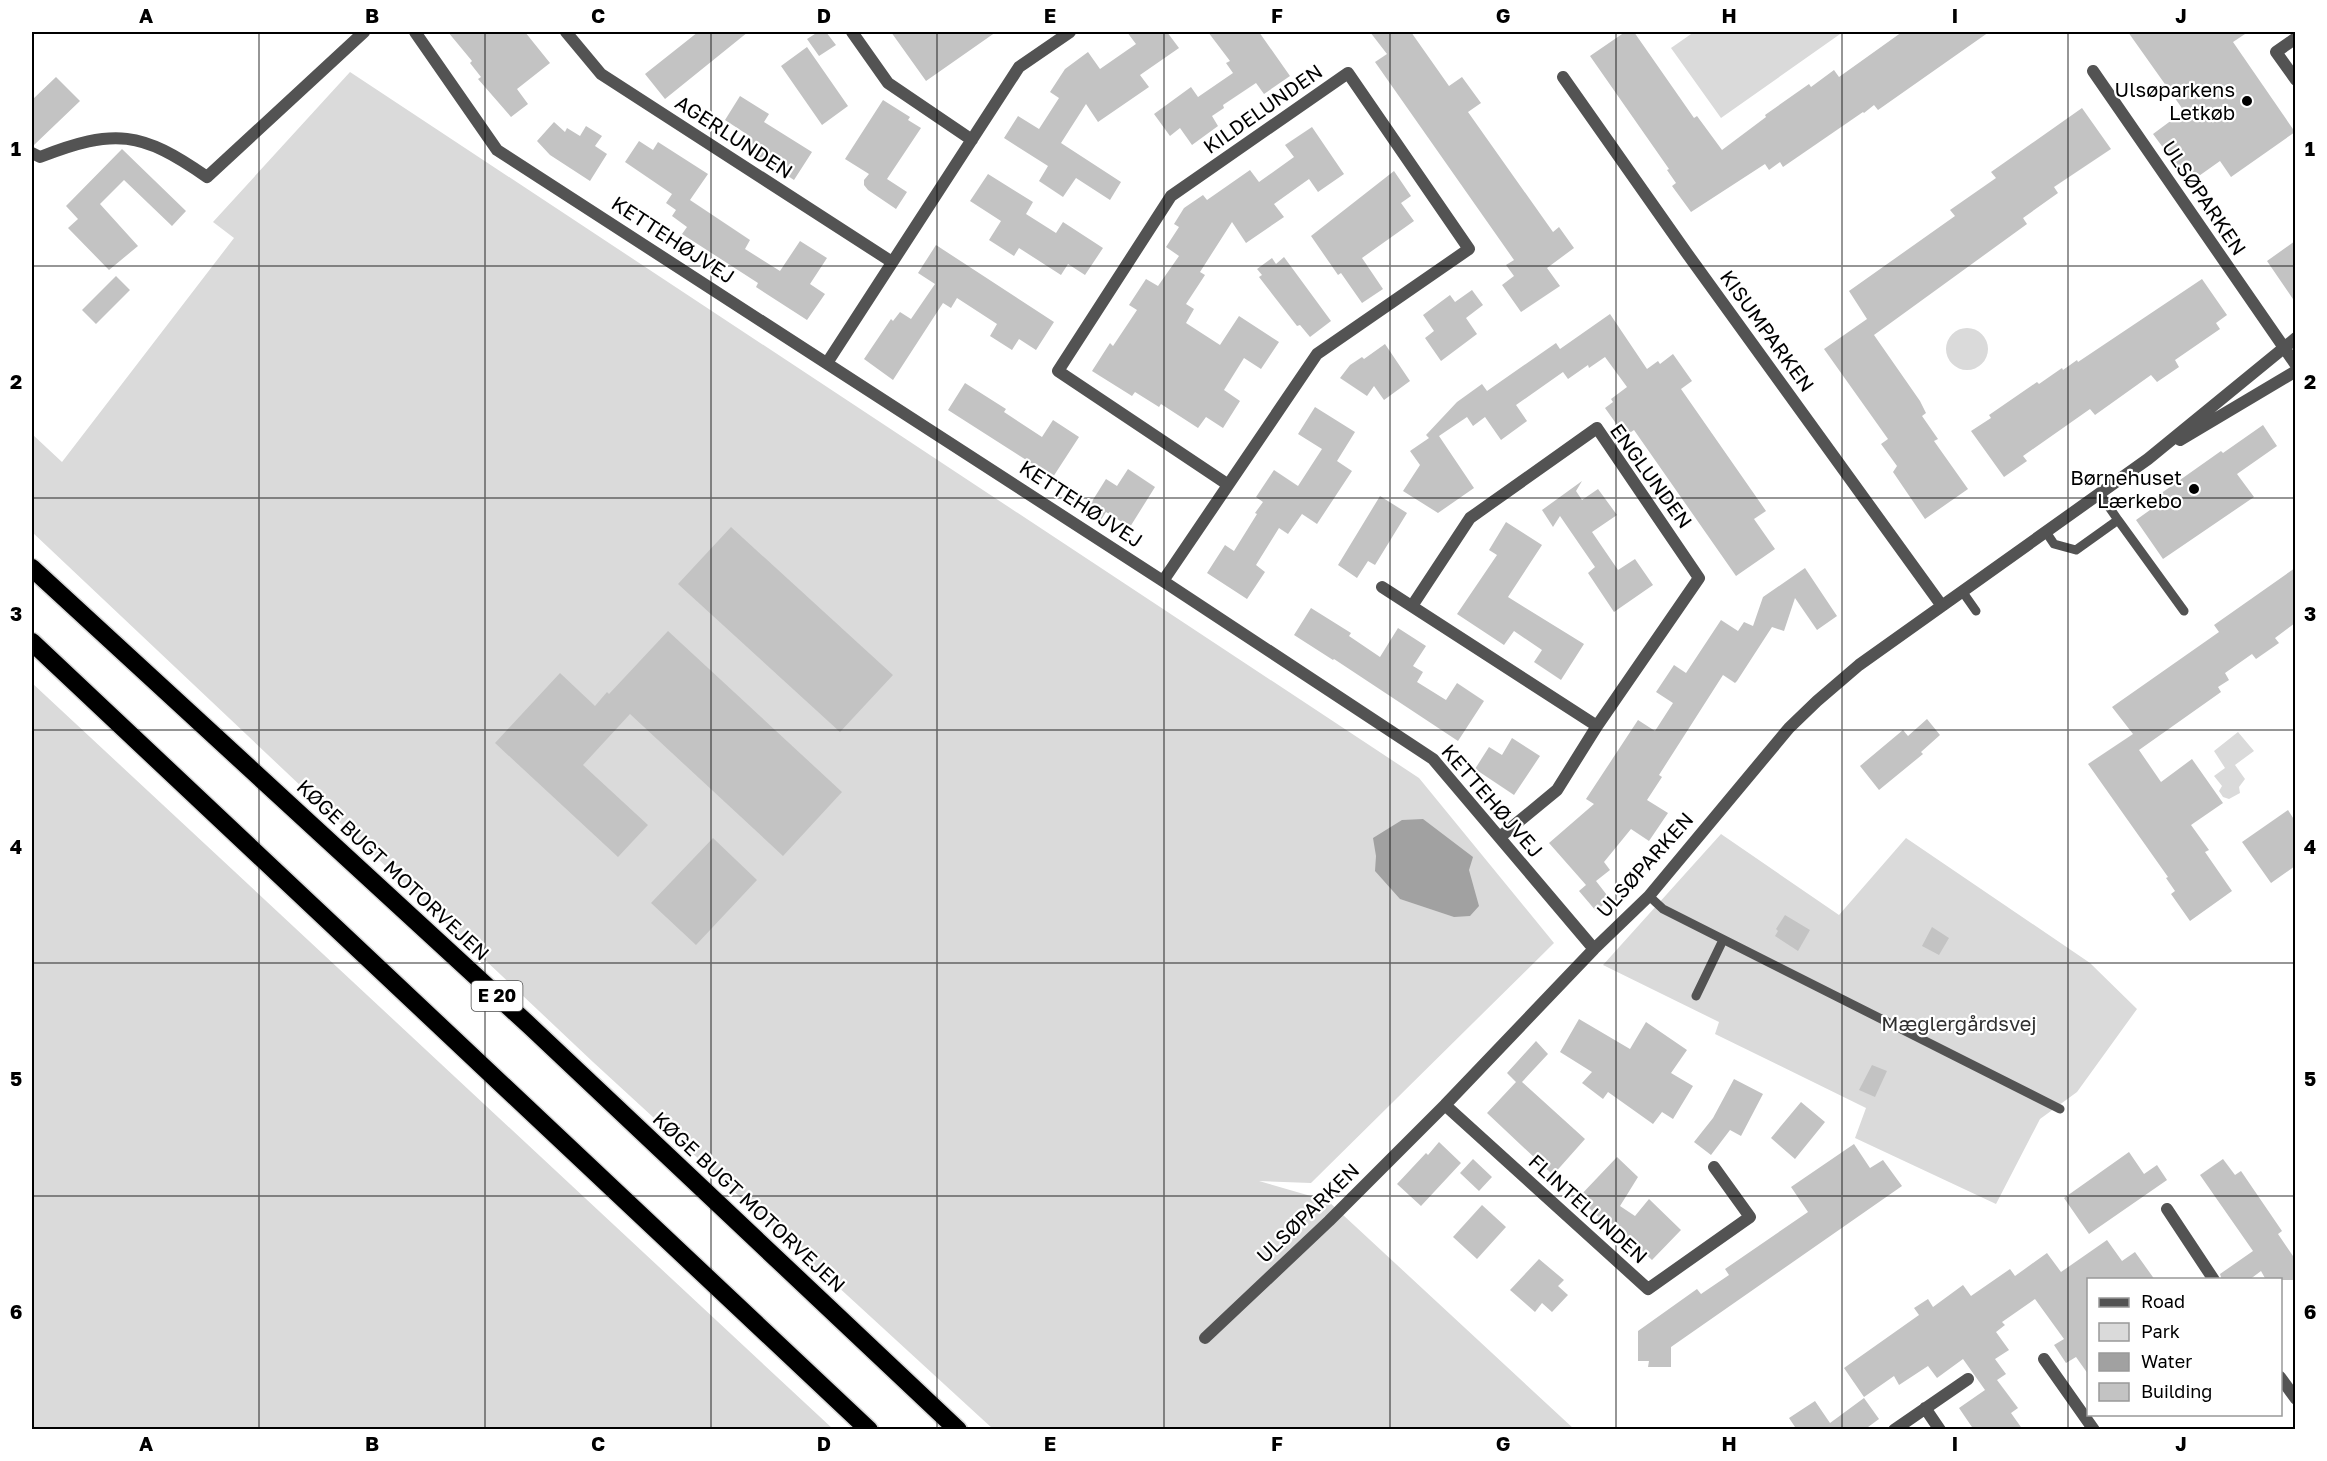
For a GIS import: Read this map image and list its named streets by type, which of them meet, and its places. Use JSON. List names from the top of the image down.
{
  "streets": {
    "highway": ["KØGE BUGT MOTORVEJEN", "E 20"],
    "street": [
      "KILDELUNDEN",
      "AGERLUNDEN",
      "ULSØPARKEN",
      "KETTEHØJVEJ",
      "KISUMPARKEN",
      "ENGLUNDEN",
      "FLINTELUNDEN"
    ]
  },
  "crossings": [
    ["KILDELUNDEN", "KETTEHØJVEJ"],
    ["ULSØPARKEN", "KETTEHØJVEJ"],
    ["ULSØPARKEN", "KISUMPARKEN"],
    ["ULSØPARKEN", "FLINTELUNDEN"],
    ["KETTEHØJVEJ", "ENGLUNDEN"]
  ],
  "parks": ["Mæglergårdsvej"],
  "places": ["Ulsøparkens Letkøb", "Børnehuset Lærkebo"],
  "legend": [
    "Road",
    "Park",
    "Water",
    "Building"
  ],
  "grid": {
    "columns": [
      "A",
      "B",
      "C",
      "D",
      "E",
      "F",
      "G",
      "H",
      "I",
      "J"
    ],
    "rows": [
      "1",
      "2",
      "3",
      "4",
      "5",
      "6"
    ]
  }
}
